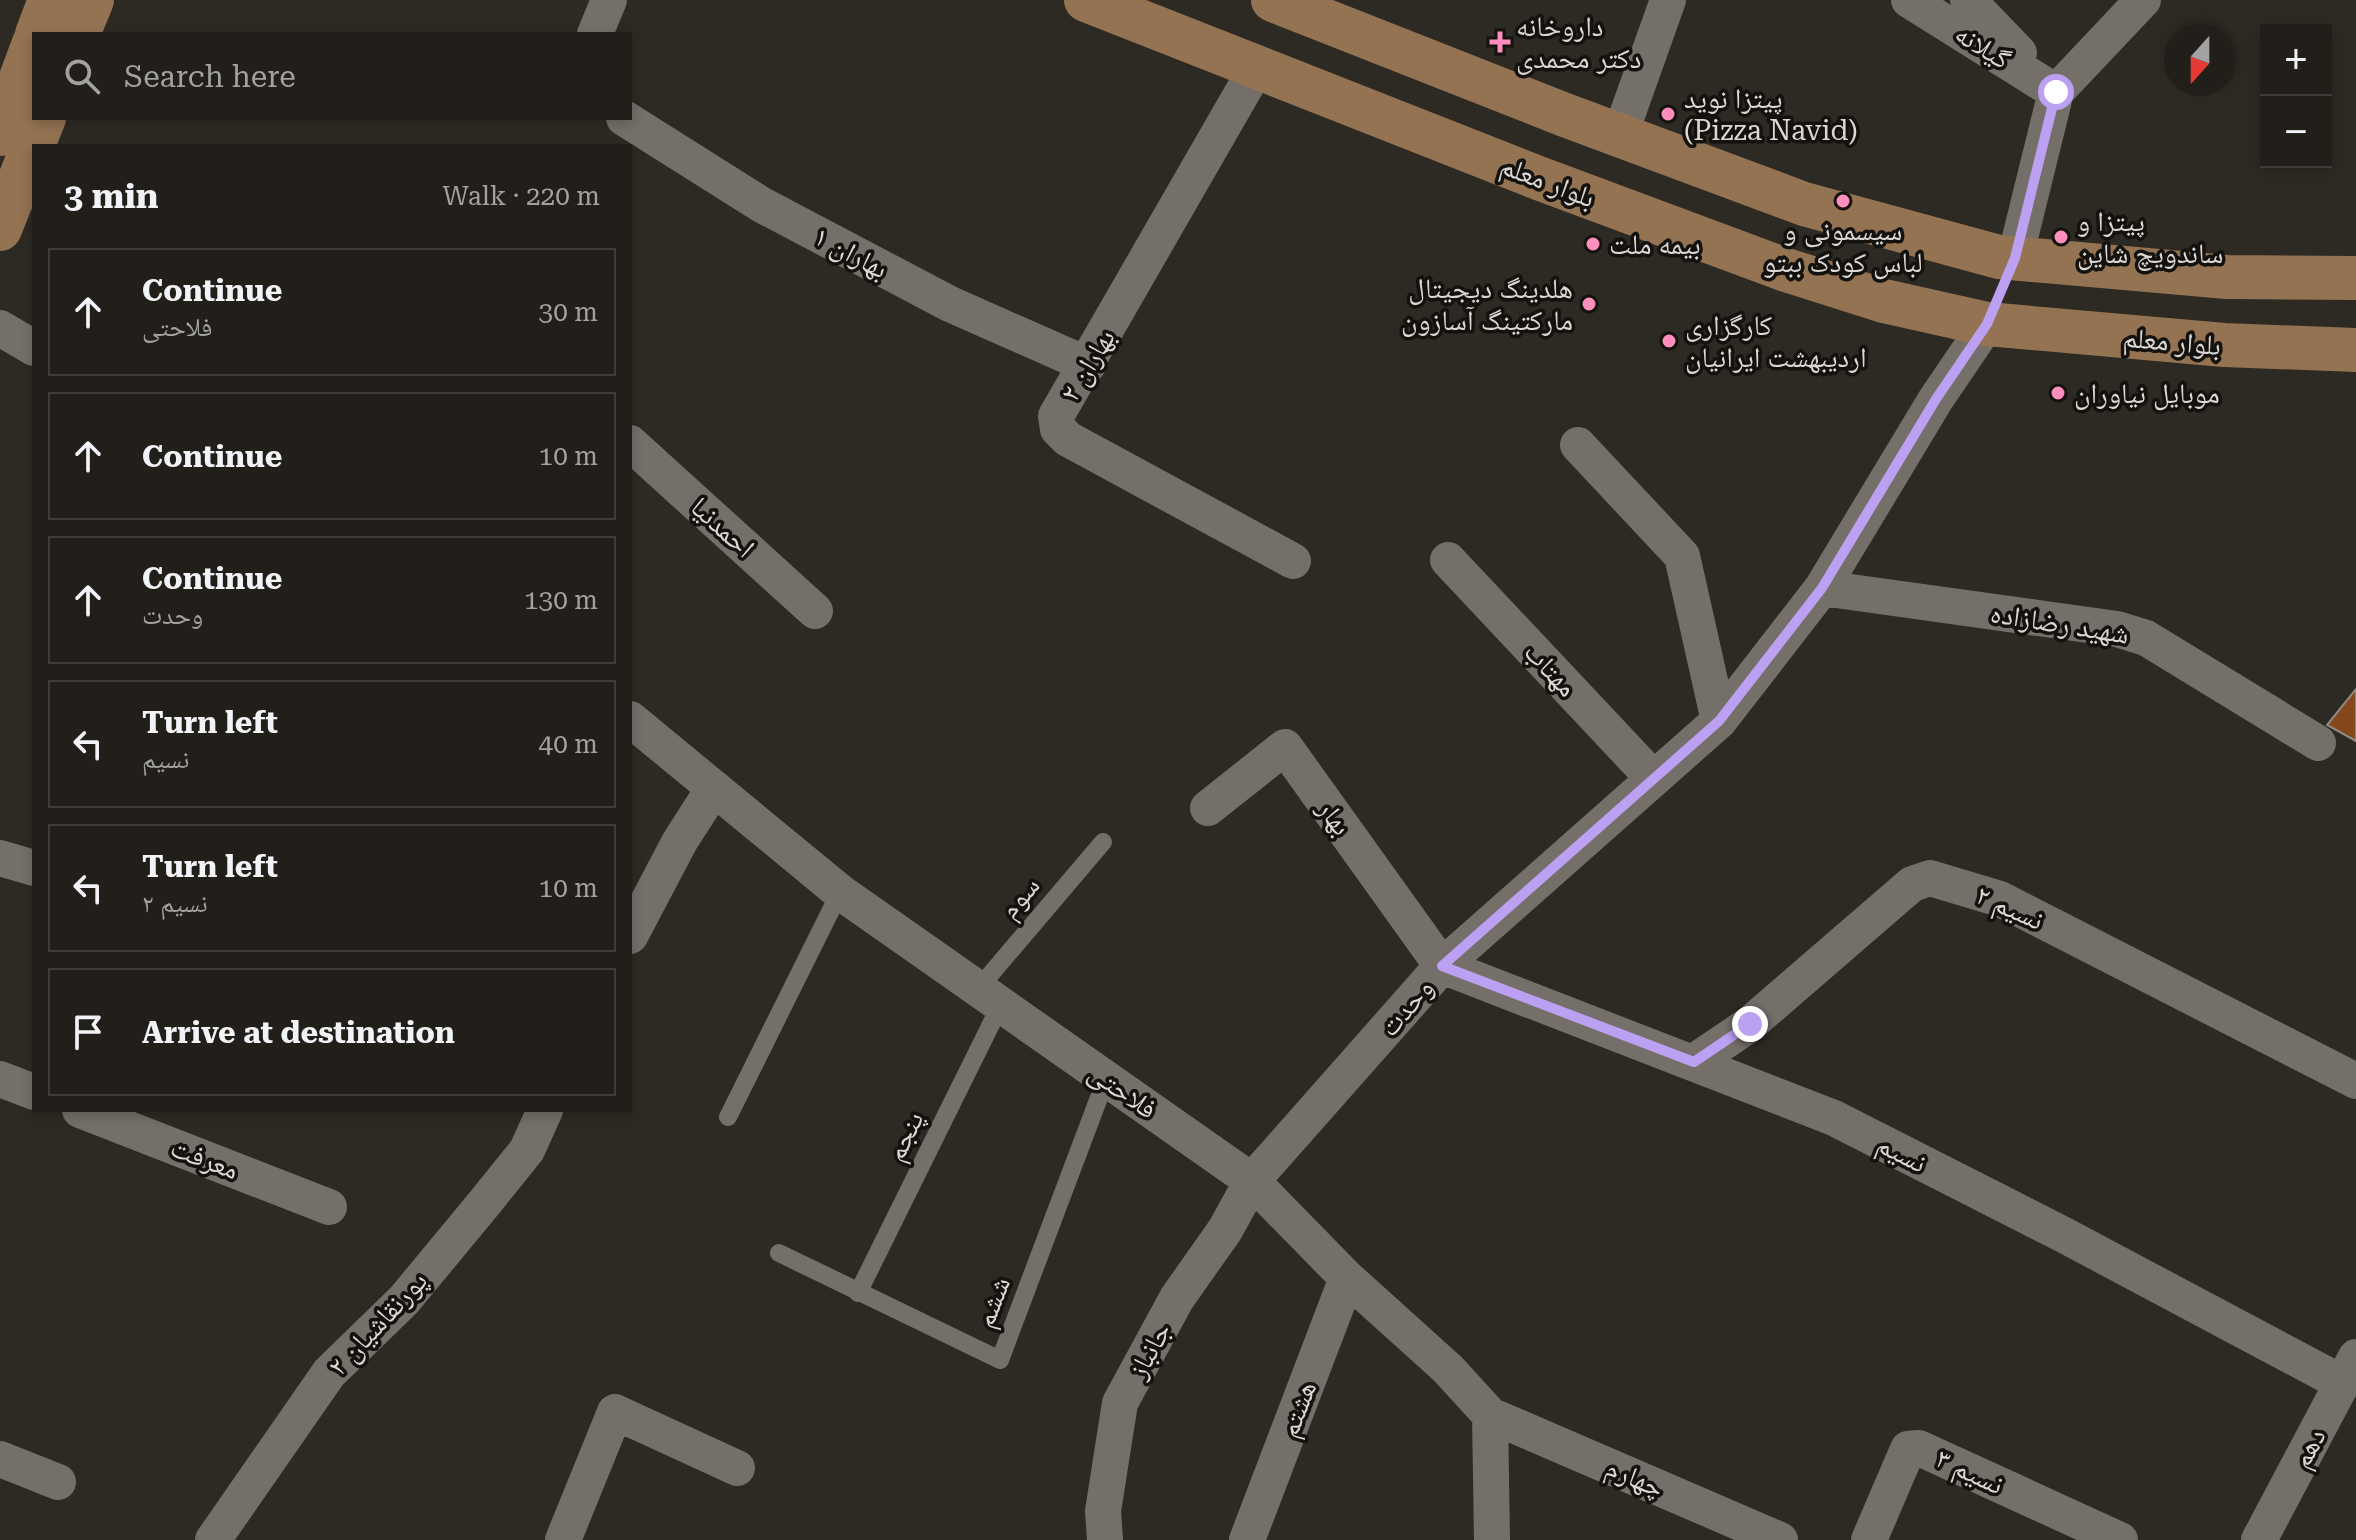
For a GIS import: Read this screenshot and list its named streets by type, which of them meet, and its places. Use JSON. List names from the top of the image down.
{
  "streets": {
    "main road": ["بلوار معلم"],
    "street": [
      "گیلانه",
      "بهاران ۱",
      "بهاران ۲",
      "احمدنیا",
      "شهید رضازاده",
      "مهتاب",
      "بهار",
      "نسیم ٢",
      "وحدت",
      "فلاحتی",
      "نسیم",
      "معرفت",
      "پورنقاشیان ۲",
      "جانباز",
      "هشتم",
      "دهم",
      "نسیم ۳",
      "چهارم"
    ],
    "lane": ["سوم", "پنجم", "ششم"]
  },
  "crossings": [
    ["بلوار معلم", "بهاران ۲"],
    ["بلوار معلم", "وحدت"],
    ["بهاران ۱", "بهاران ۲"],
    ["شهید رضازاده", "وحدت"],
    ["مهتاب", "وحدت"],
    ["بهار", "وحدت"],
    ["بهار", "نسیم"],
    ["سوم", "فلاحتی"],
    ["سوم", "پنجم"],
    ["نسیم ٢", "نسیم"],
    ["وحدت", "فلاحتی"],
    ["وحدت", "نسیم"],
    ["وحدت", "جانباز"],
    ["فلاحتی", "پنجم"],
    ["فلاحتی", "ششم"],
    ["فلاحتی", "جانباز"],
    ["فلاحتی", "هشتم"],
    ["فلاحتی", "چهارم"],
    ["پنجم", "ششم"],
    ["نسیم", "دهم"]
  ],
  "places": {
    "health": ["داروخانه دکتر محمدی"],
    "other": [
      "پیتزا نوید (Pizza Navid)",
      "سیسمونی و لباس کودک ببتو",
      "پیتزا و ساندویچ شاین",
      "بیمه ملت",
      "هلدینگ دیجیتال مارکتینگ آسازون",
      "کارگزاری اردیبهشت ایرانیان",
      "موبایل نیاوران"
    ]
  },
  "north": "bottom",
  "page": {
    "map_buttons": ["+", "−"],
    "search": "Search here",
    "heading": ["3 min", "Walk · 220 m"],
    "list": [
      ["Continue", "فلاحتی", "30 m"],
      ["Continue", "10 m"],
      ["Continue", "وحدت", "130 m"],
      ["Turn left", "نسیم", "40 m"],
      ["Turn left", "نسیم ٢", "10 m"],
      "Arrive at destination"
    ]
  }
}
